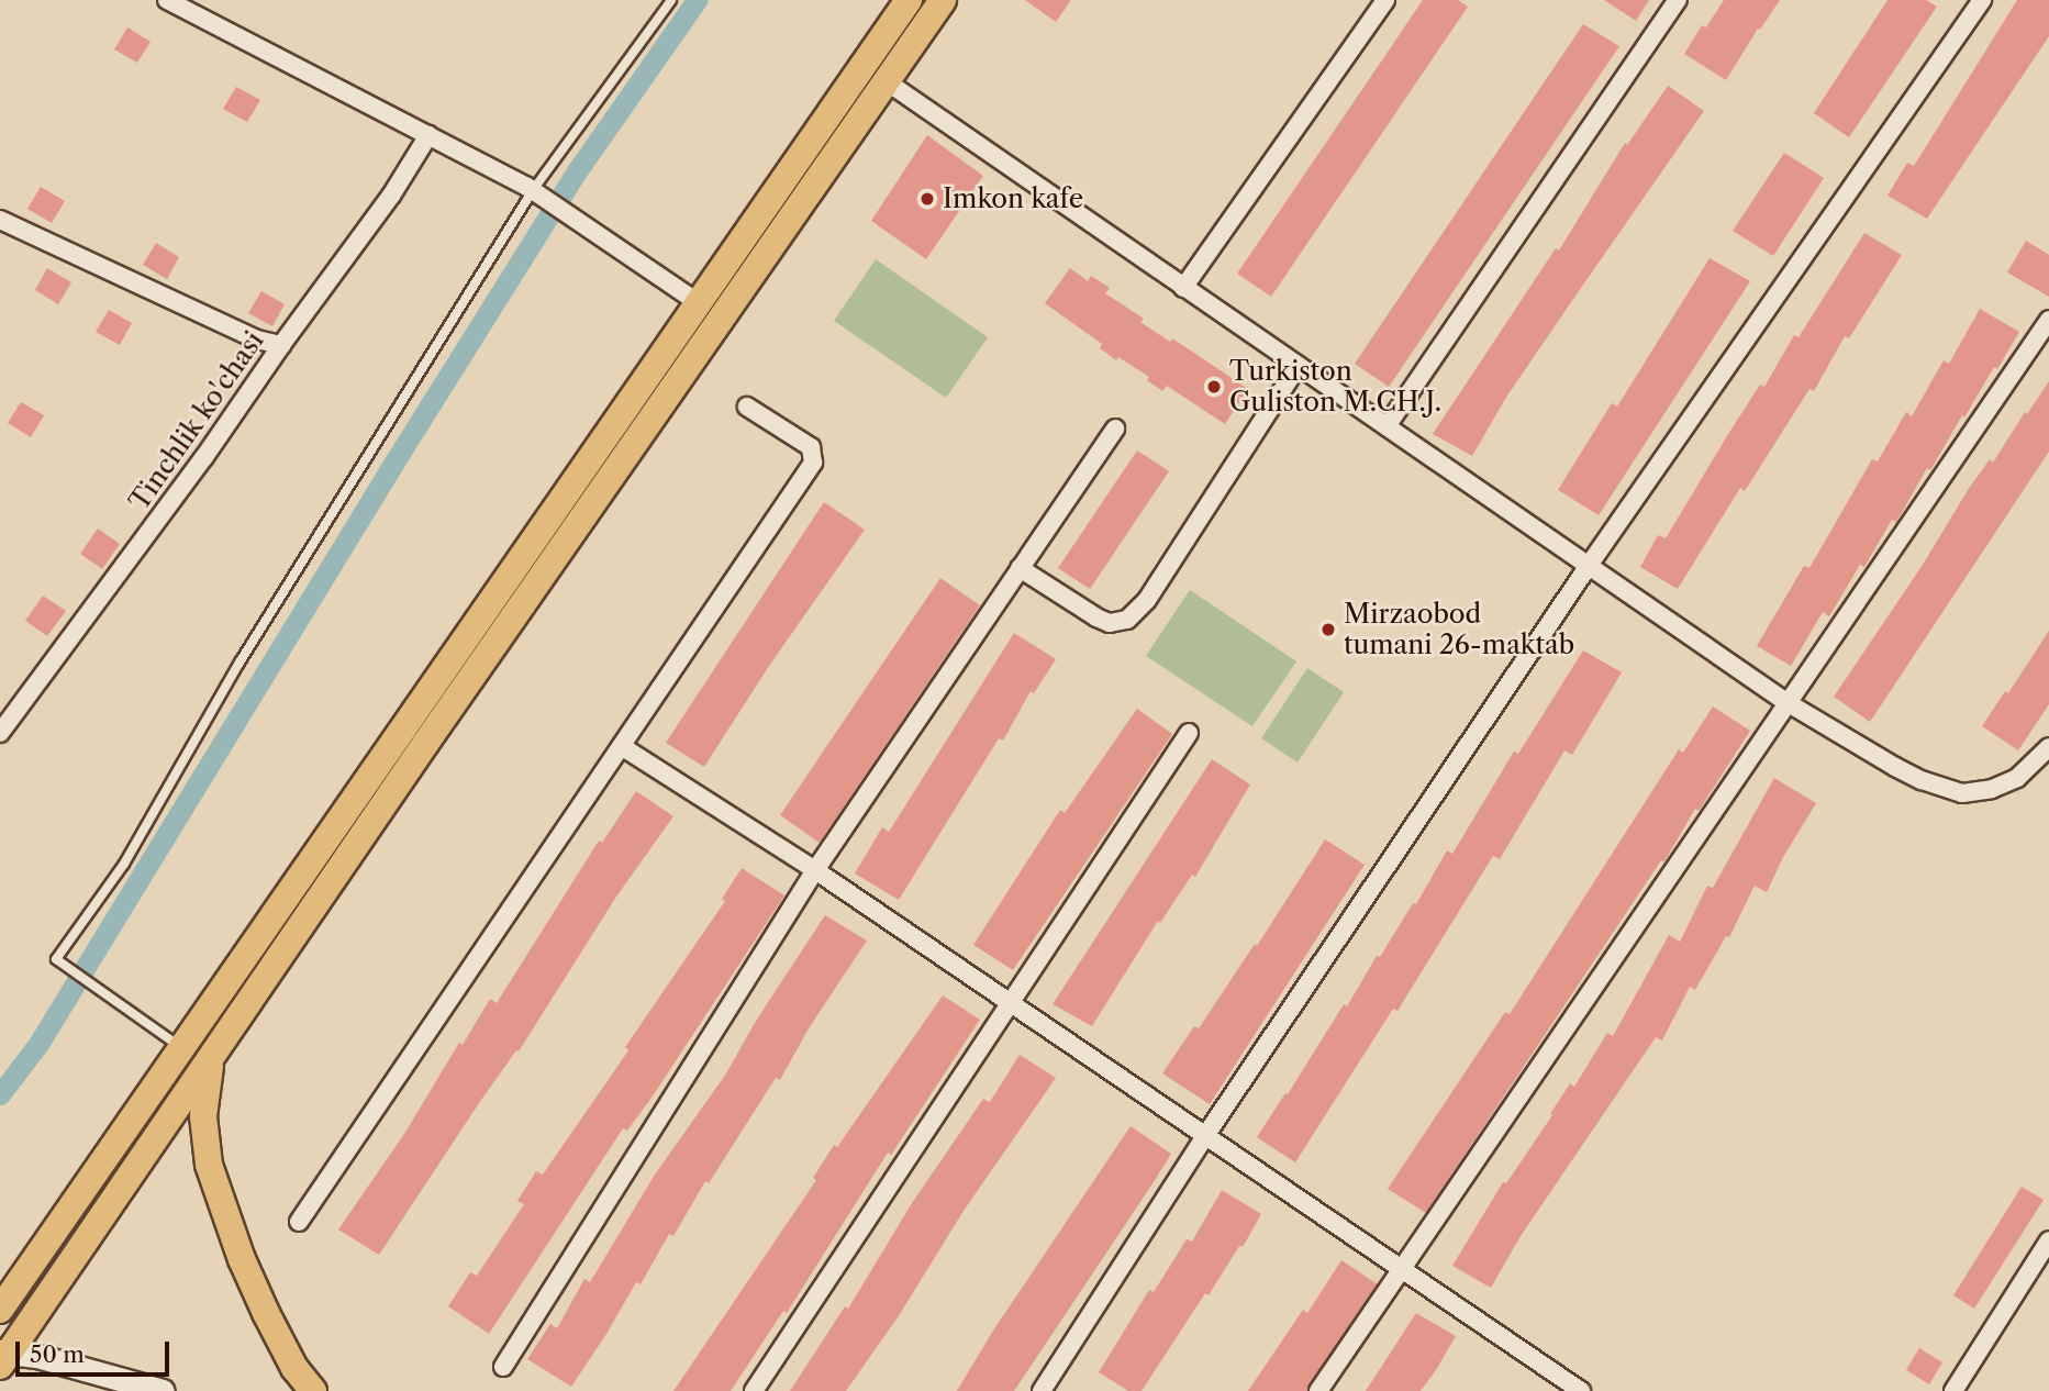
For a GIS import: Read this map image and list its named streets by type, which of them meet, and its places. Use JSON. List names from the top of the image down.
{
  "streets": {
    "street": ["Tinchlik ko'chasi"]
  },
  "places": ["Imkon kafe", "Turkiston Guliston M.CH.J.", "Mirzaobod tumani 26-maktab"],
  "scale_bar": "50 m"
}
